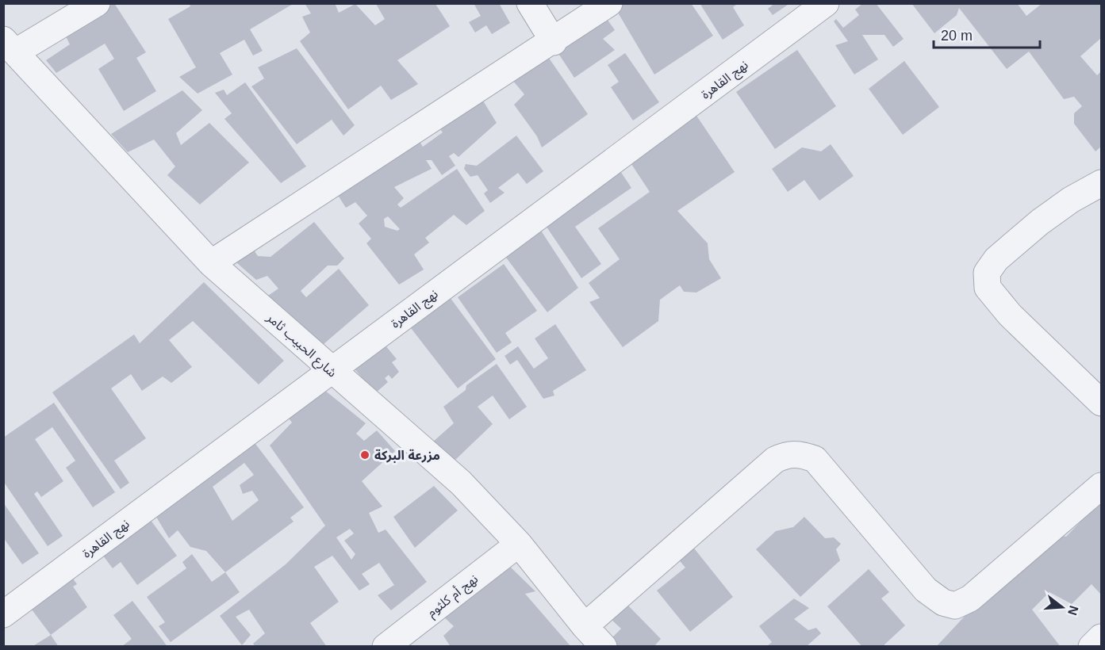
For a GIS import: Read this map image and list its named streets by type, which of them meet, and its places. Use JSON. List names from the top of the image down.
{
  "streets": {
    "street": ["نهج القاهرة", "شارع الحبيب ثامر", "نهج أم كلثوم"]
  },
  "crossings": [
    ["نهج القاهرة", "شارع الحبيب ثامر"],
    ["شارع الحبيب ثامر", "نهج أم كلثوم"]
  ],
  "places": ["مزرعة البركة"],
  "scale_bar": "20 m",
  "north": "right"
}
